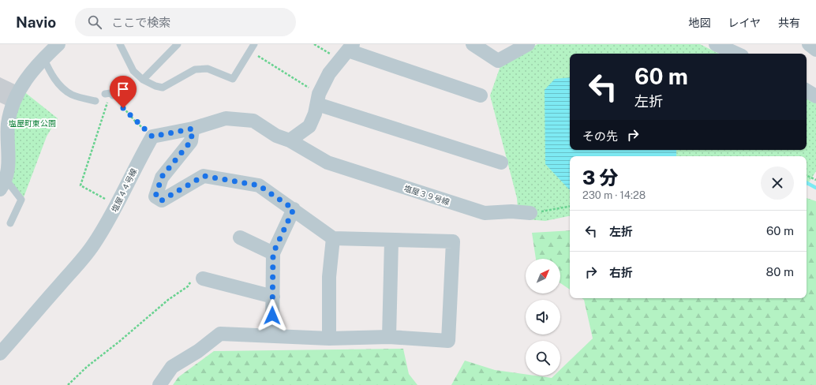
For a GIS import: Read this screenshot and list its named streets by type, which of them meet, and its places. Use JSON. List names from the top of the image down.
{
  "streets": {
    "street": ["塩屋４４号線", "塩屋３９号線"]
  },
  "parks": ["塩屋町東公園"],
  "north": "top right",
  "page": {
    "header": "Navio",
    "search": "ここで検索",
    "nav": ["地図", "レイヤ", "共有"],
    "turn": ["60 m", "左折"],
    "then": "その先",
    "heading": ["3 分", "230 m · 14:28"],
    "list": [
      {
        "name": "左折",
        "value": "60 m"
      },
      {
        "name": "右折",
        "value": "80 m"
      }
    ]
  }
}
